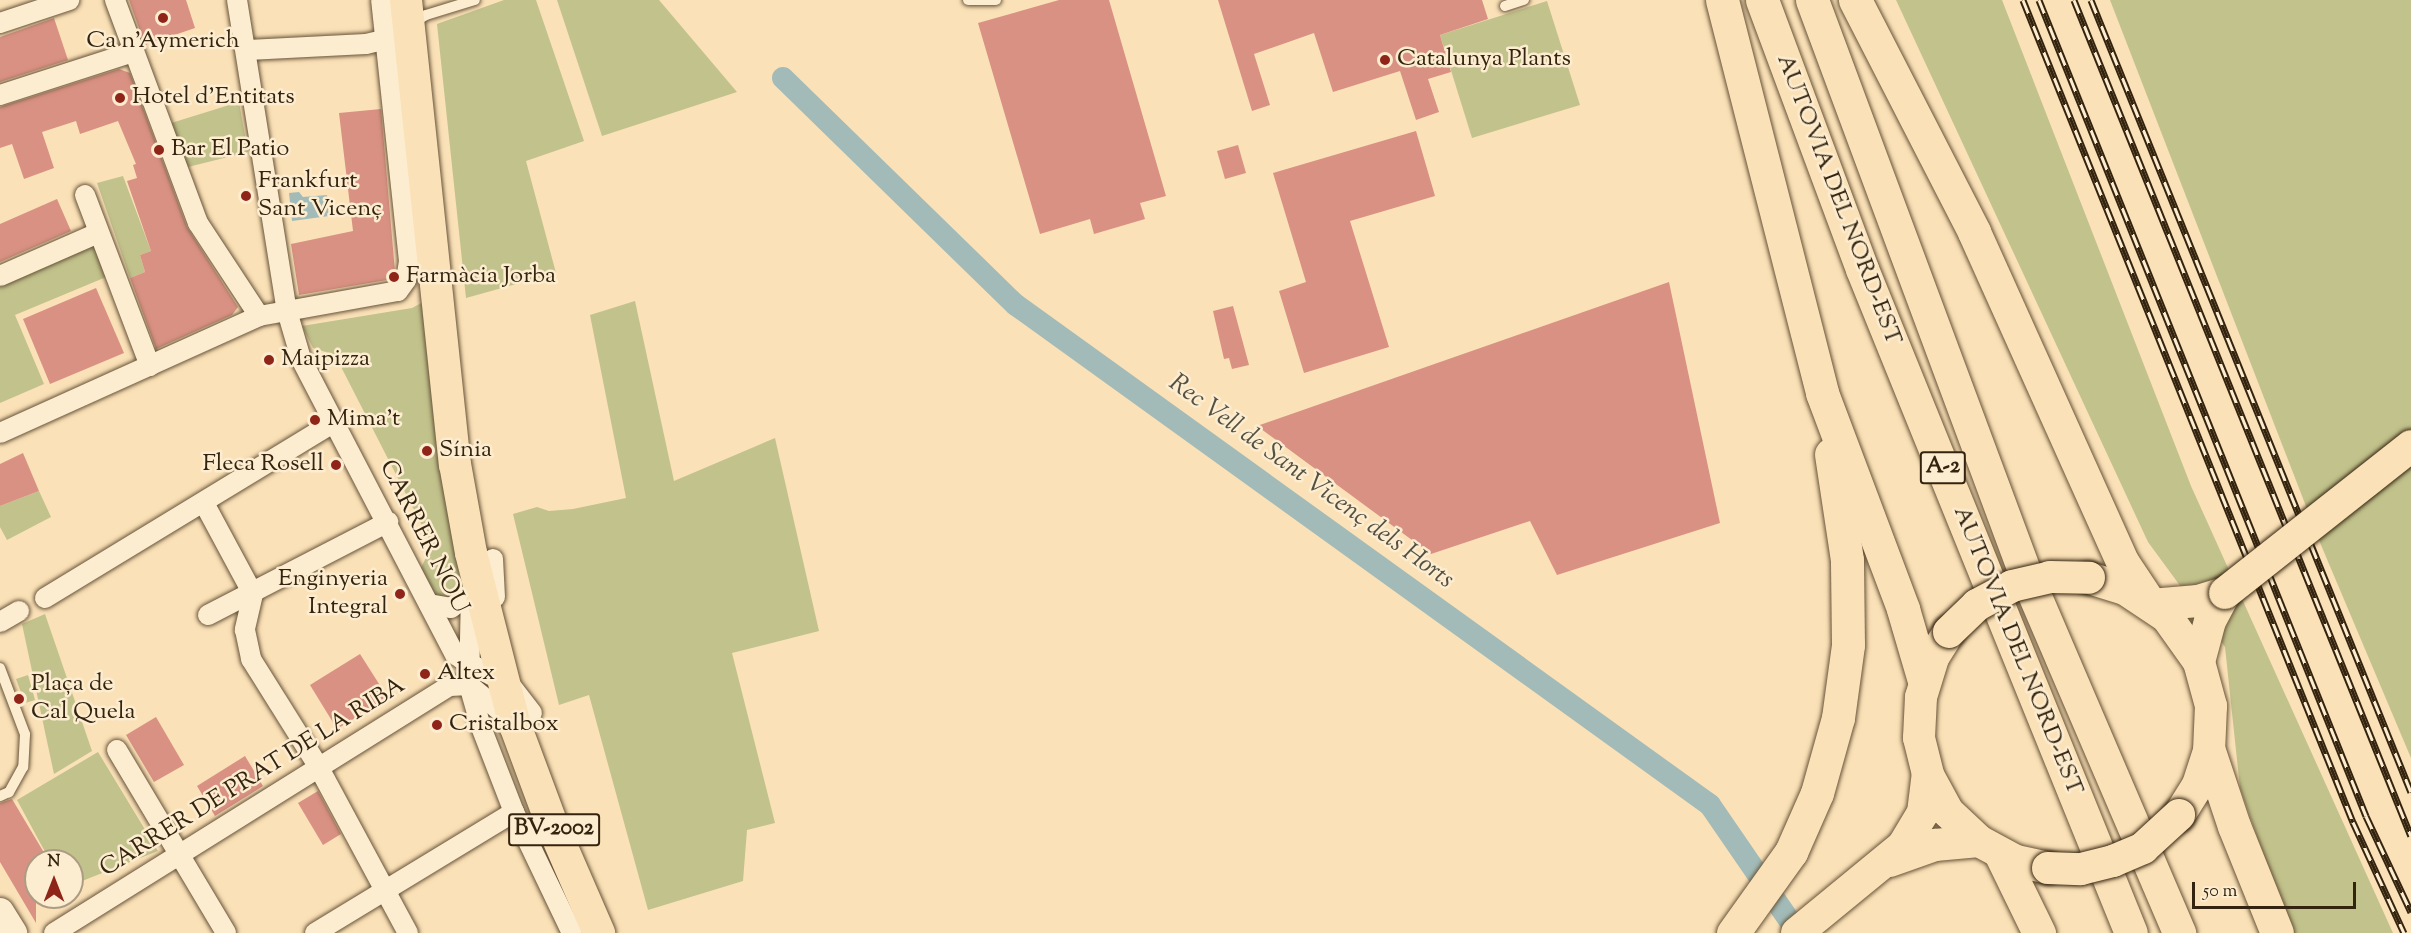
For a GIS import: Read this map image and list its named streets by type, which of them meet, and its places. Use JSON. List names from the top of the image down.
{
  "streets": {
    "highway": ["AUTOVIA DEL NORD-EST", "A-2"],
    "main road": ["BV-2002"],
    "street": ["CARRER NOU", "CARRER DE PRAT DE LA RIBA"]
  },
  "crossings": [
    ["CARRER NOU", "CARRER DE PRAT DE LA RIBA"],
    ["CARRER NOU", "BV-2002"],
    ["CARRER DE PRAT DE LA RIBA", "BV-2002"]
  ],
  "water": ["Rec Vell de Sant Vicenç dels Horts"],
  "places": [
    "Ca n'Aymerich",
    "Catalunya Plants",
    "Hotel d'Entitats",
    "Bar El Patio",
    "Frankfurt Sant Vicenç",
    "Farmàcia Jorba",
    "Maipizza",
    "Mima't",
    "Sínia",
    "Fleca Rosell",
    "Enginyeria Integral",
    "Altex",
    "Plaça de Cal Quela",
    "Cristalbox"
  ],
  "scale_bar": "50 m",
  "north": "top"
}
